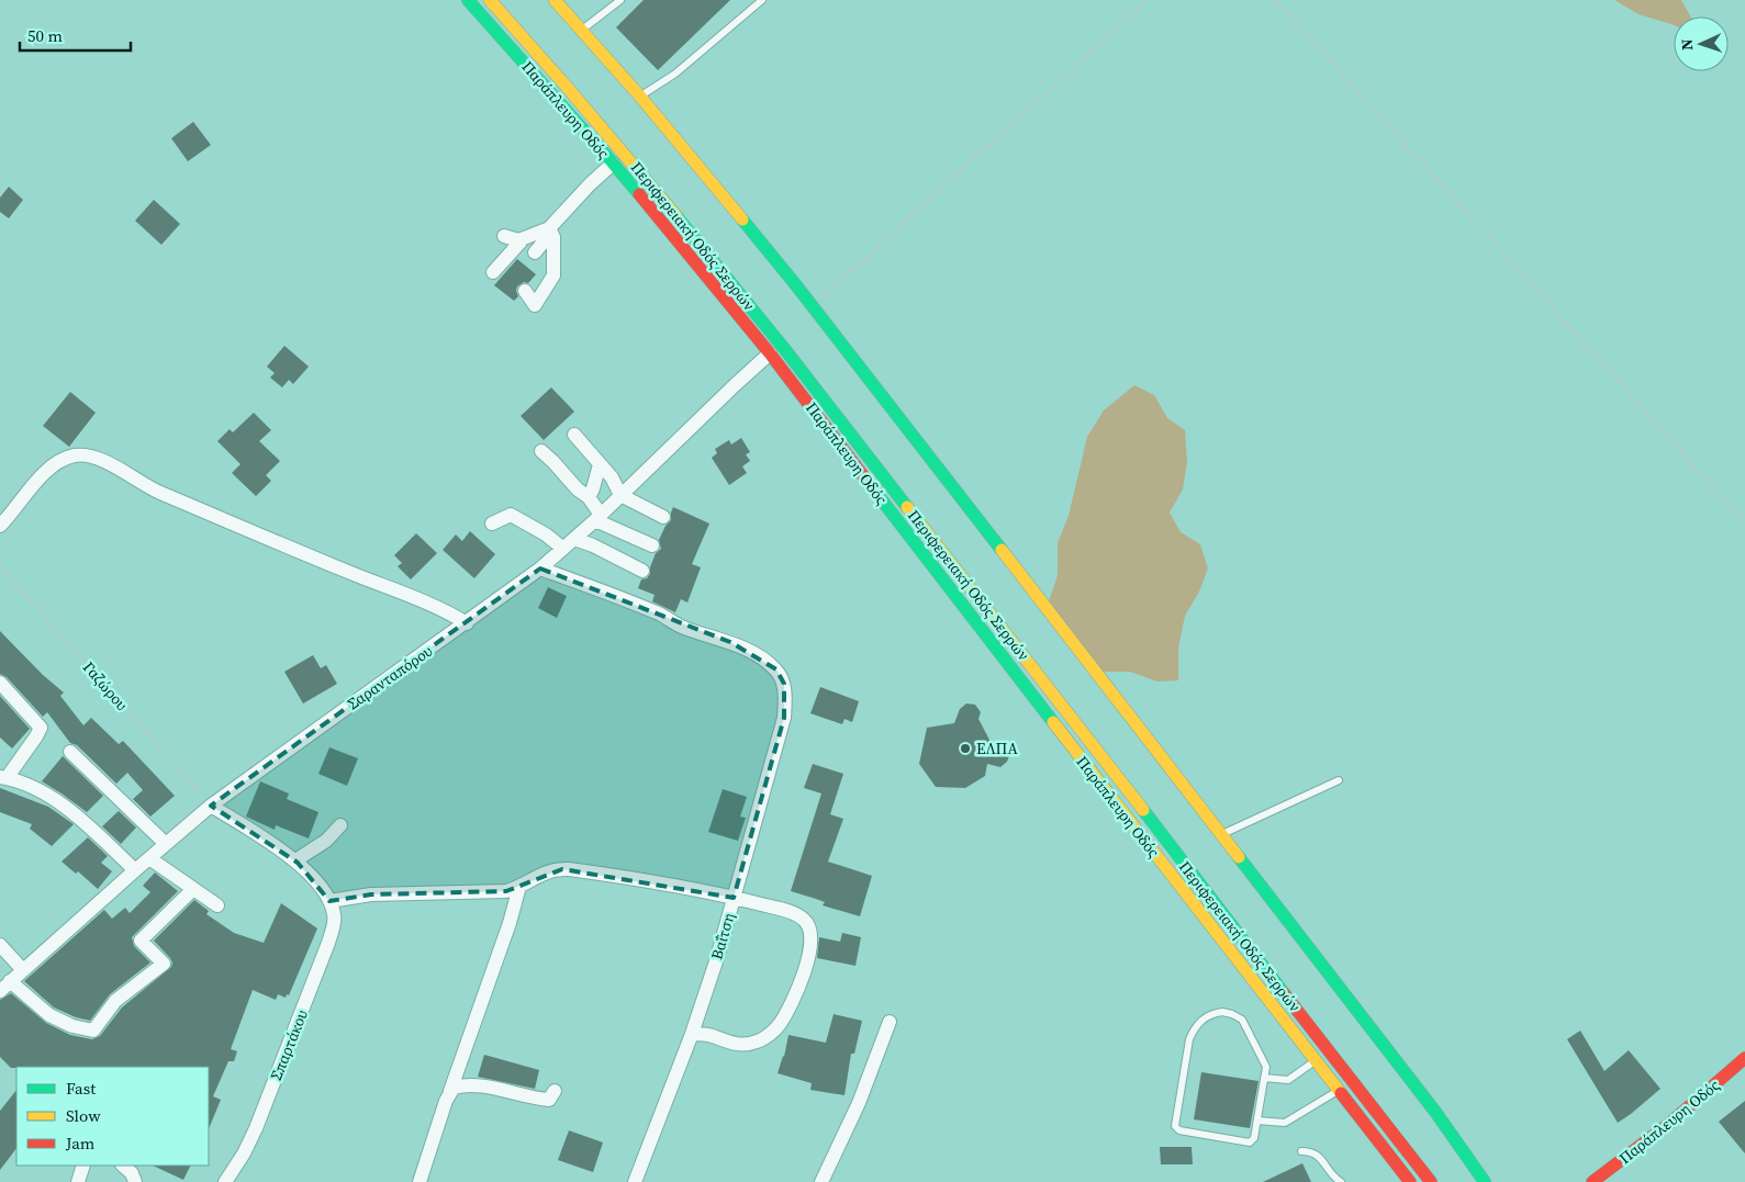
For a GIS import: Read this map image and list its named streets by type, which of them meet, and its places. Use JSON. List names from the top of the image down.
{
  "streets": {
    "street": [
      "Παράπλευρη Οδός",
      "Περιφερειακή Οδός Σερρών",
      "Σαρανταπόρου",
      "Βαΐτση",
      "Σπαρτάκου"
    ],
    "path": ["Γαζώρου"]
  },
  "crossings": [
    ["Παράπλευρη Οδός", "Σαρανταπόρου"],
    ["Σαρανταπόρου", "Γαζώρου"],
    ["Σαρανταπόρου", "Βαΐτση"]
  ],
  "places": ["ΕΛΠΑ"],
  "legend": ["Fast", "Slow", "Jam"],
  "scale_bar": "50 m",
  "north": "left"
}
